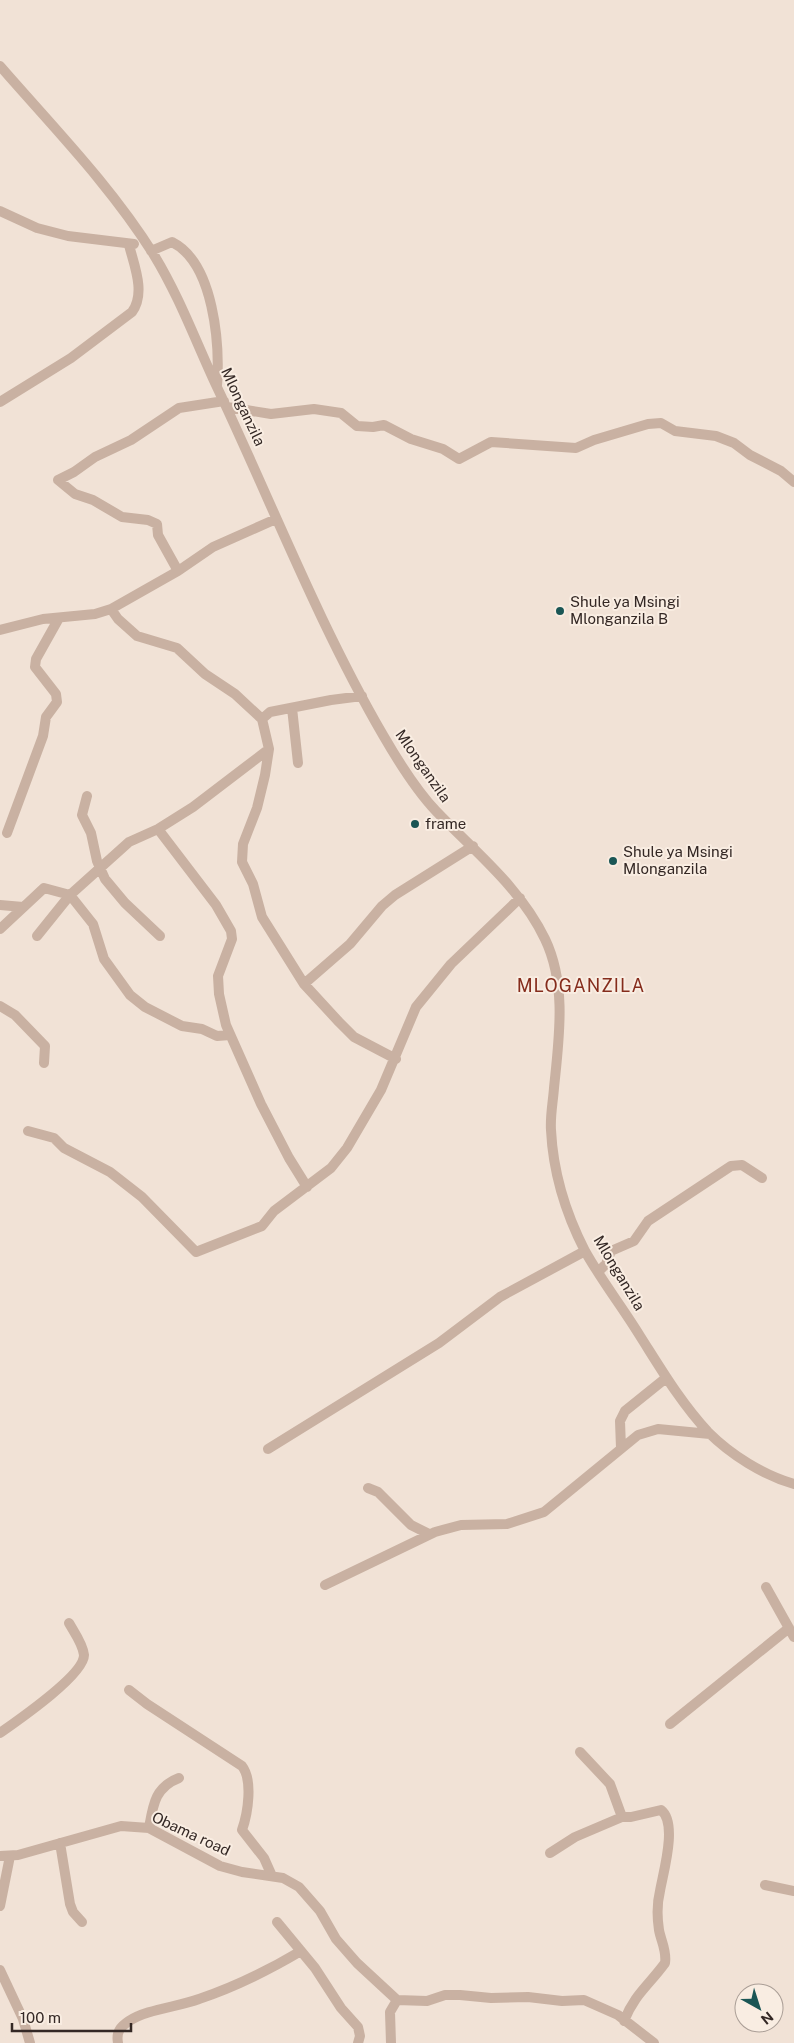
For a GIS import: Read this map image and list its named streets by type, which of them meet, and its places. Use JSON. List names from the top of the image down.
{
  "streets": {
    "street": ["Mlonganzila", "Obama road"]
  },
  "districts": ["MLOGANZILA"],
  "places": ["Shule ya Msingi Mlonganzila B", "frame", "Shule ya Msingi Mlonganzila"],
  "scale_bar": "100 m",
  "north": "bottom right"
}
